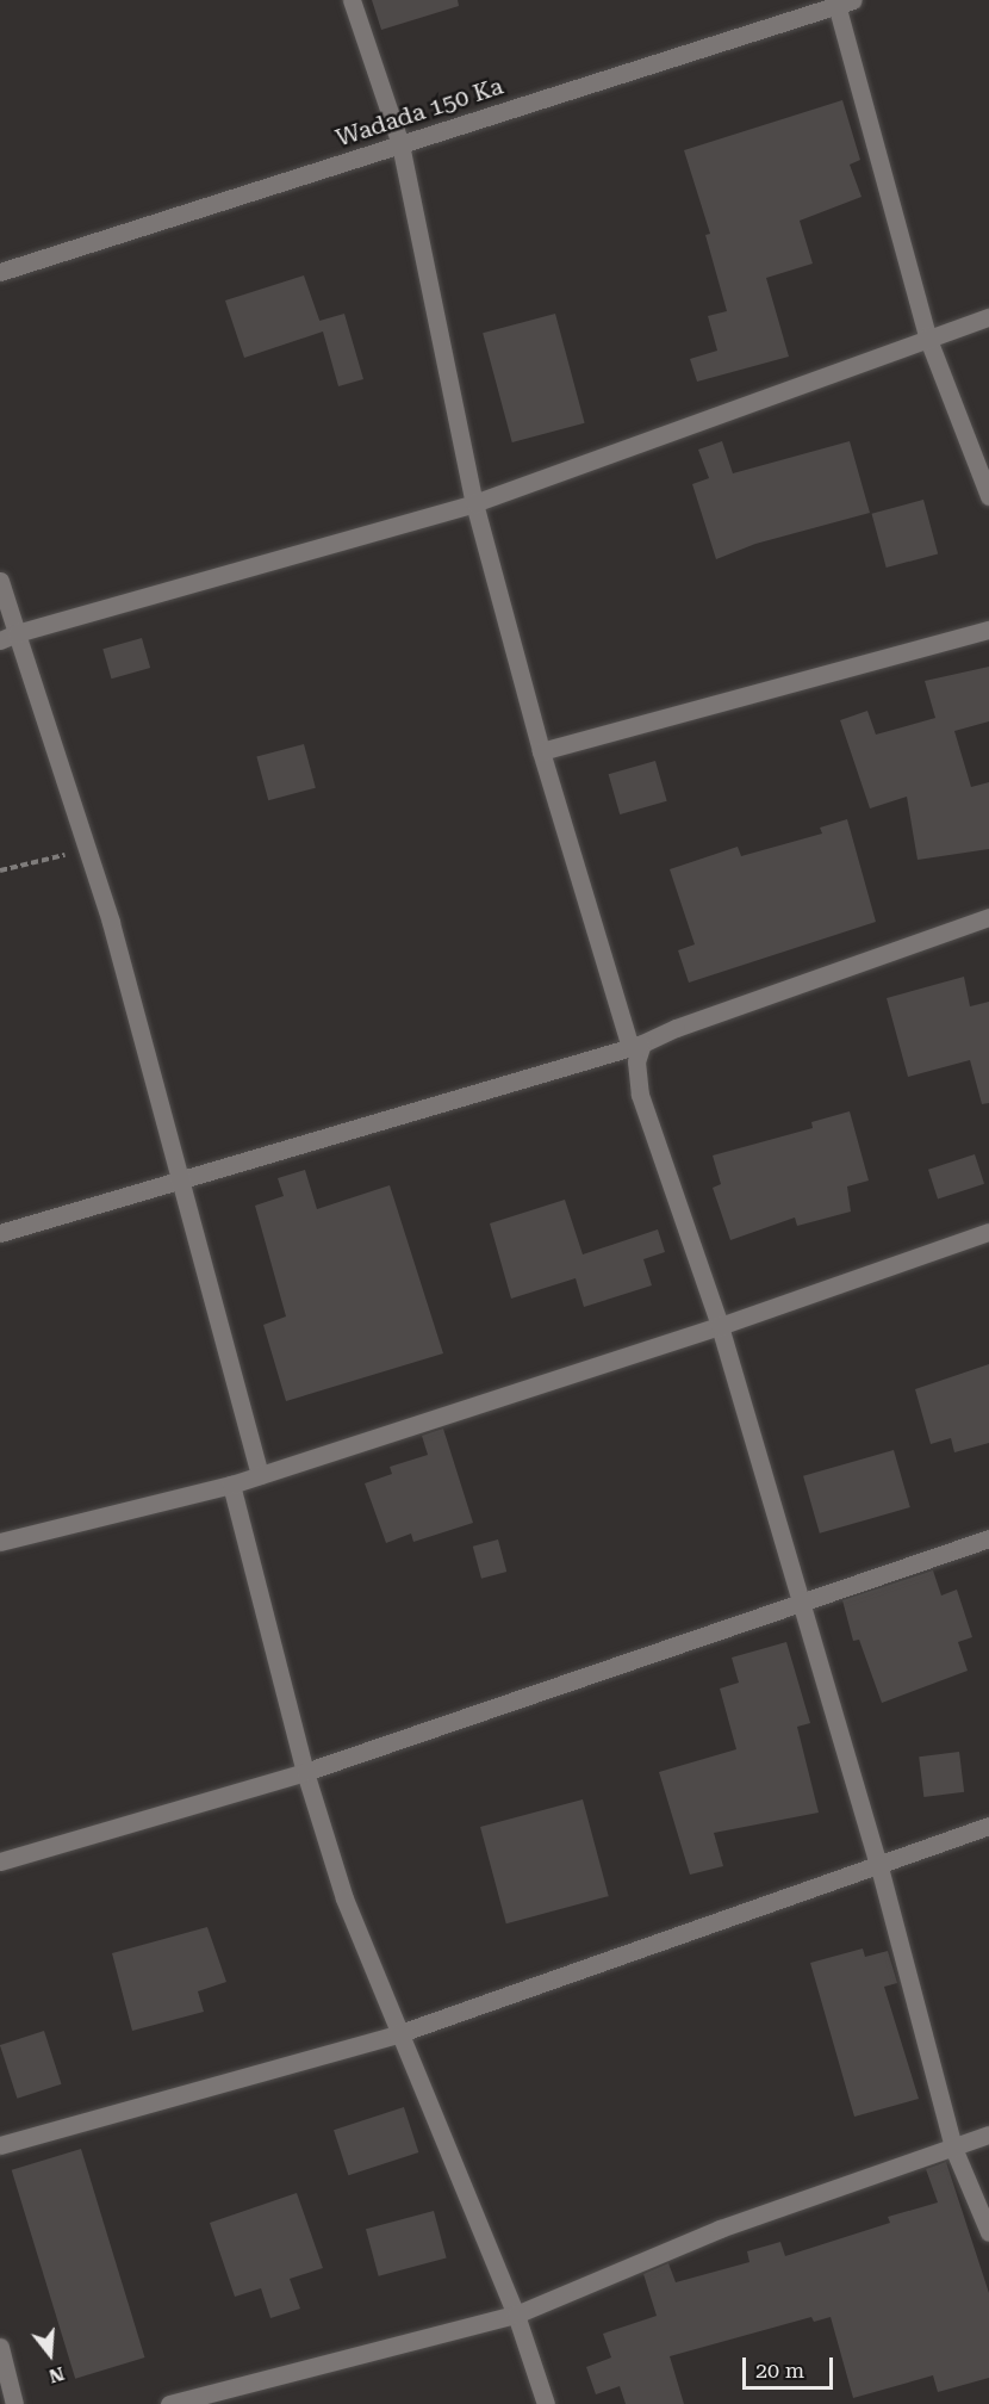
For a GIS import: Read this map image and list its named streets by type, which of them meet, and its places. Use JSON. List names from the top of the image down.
{
  "streets": {
    "street": ["Wadada 150 Ka"]
  },
  "scale_bar": "20 m",
  "north": "bottom"
}
